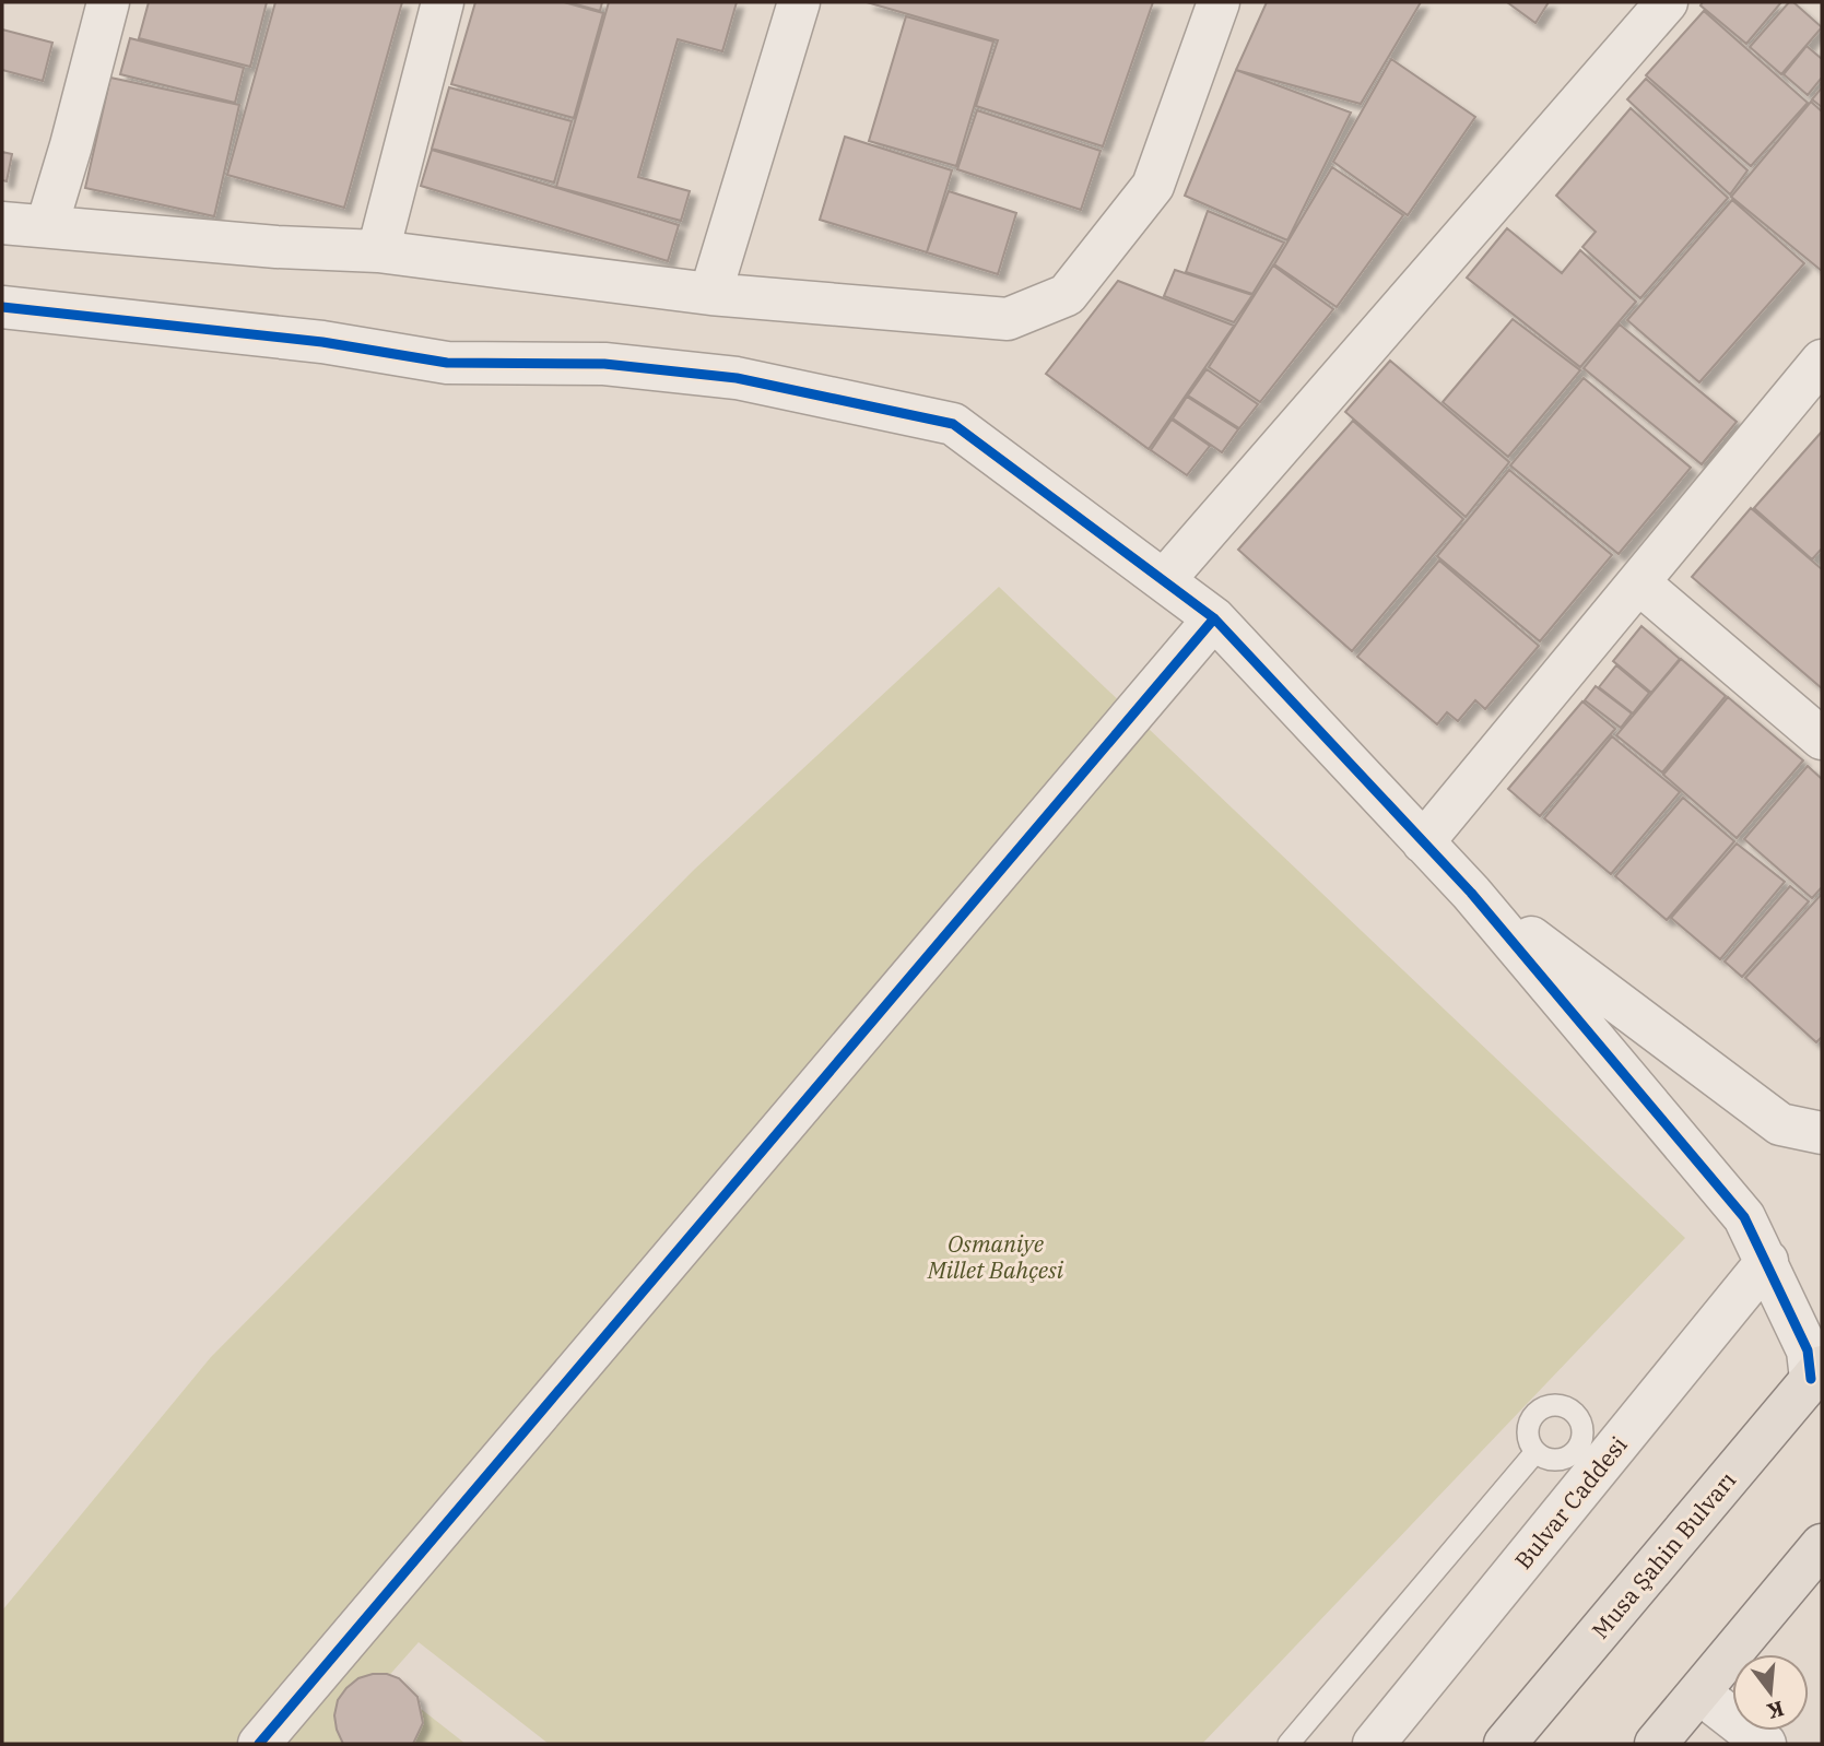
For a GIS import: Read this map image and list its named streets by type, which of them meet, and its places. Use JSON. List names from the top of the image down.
{
  "streets": {
    "main road": ["Musa Şahin Bulvarı"],
    "street": ["Bulvar Caddesi"]
  },
  "parks": ["Osmaniye Millet Bahçesi"],
  "north": "bottom"
}
